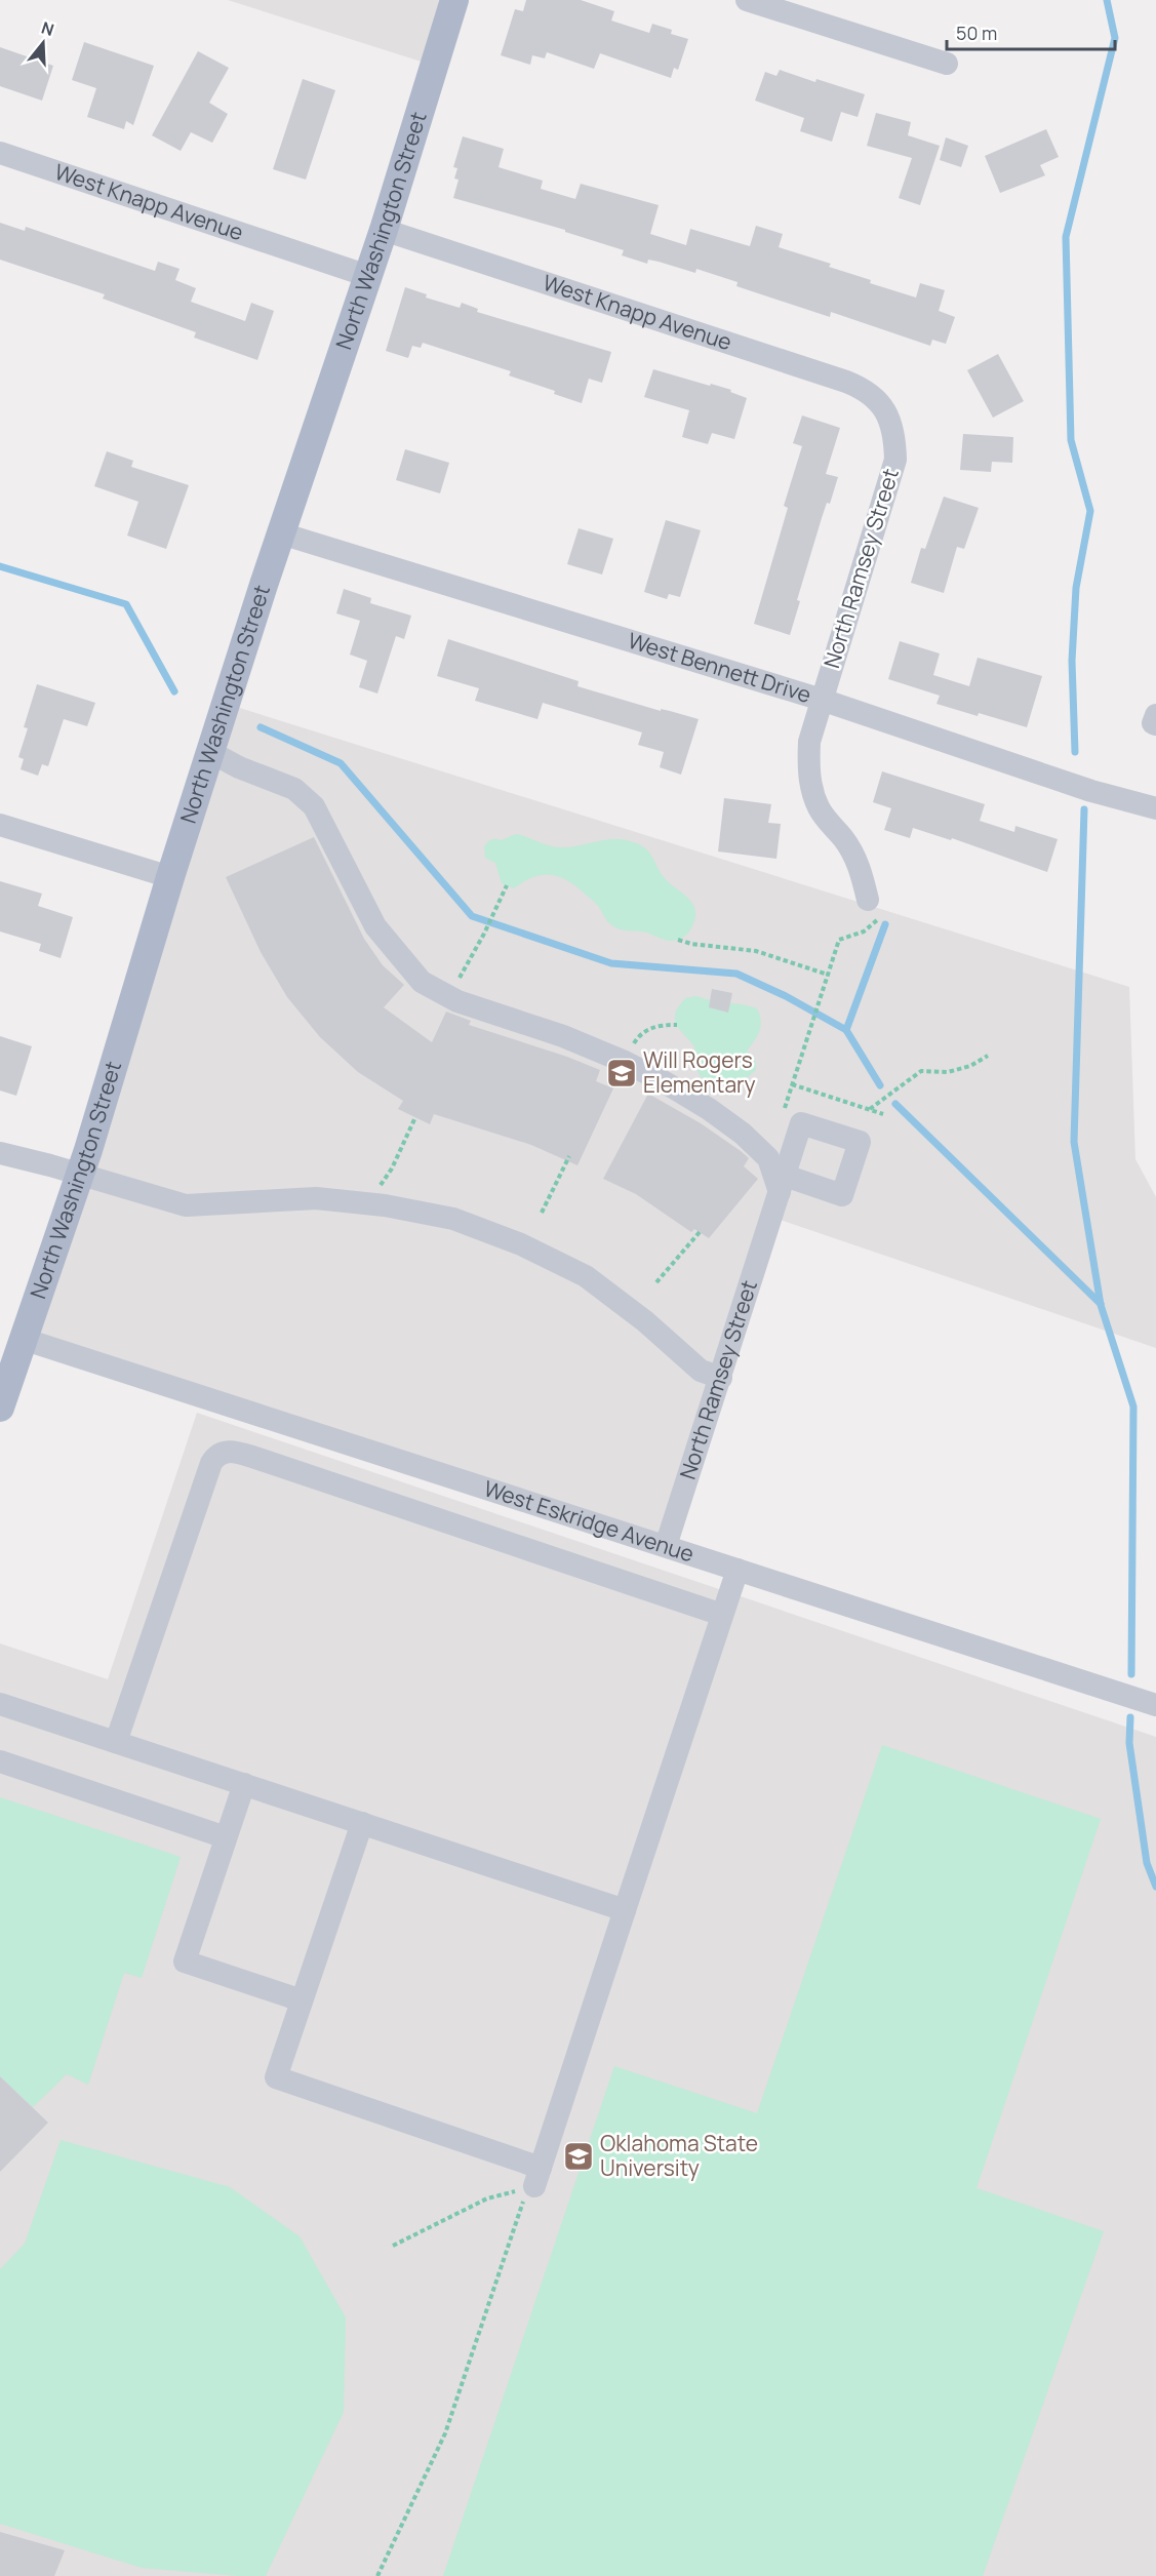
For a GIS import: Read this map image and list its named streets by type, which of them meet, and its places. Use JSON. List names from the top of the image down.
{
  "streets": {
    "main road": ["North Washington Street"],
    "street": [
      "West Knapp Avenue",
      "North Ramsey Street",
      "West Bennett Drive",
      "West Eskridge Avenue"
    ]
  },
  "crossings": [
    ["West Knapp Avenue", "North Washington Street"],
    ["West Knapp Avenue", "North Ramsey Street"],
    ["North Washington Street", "West Bennett Drive"],
    ["North Washington Street", "West Eskridge Avenue"],
    ["North Ramsey Street", "West Bennett Drive"],
    ["North Ramsey Street", "West Eskridge Avenue"]
  ],
  "places": {
    "school or university": ["Will Rogers Elementary", "Oklahoma State University"]
  },
  "scale_bar": "50 m",
  "north": "top"
}
